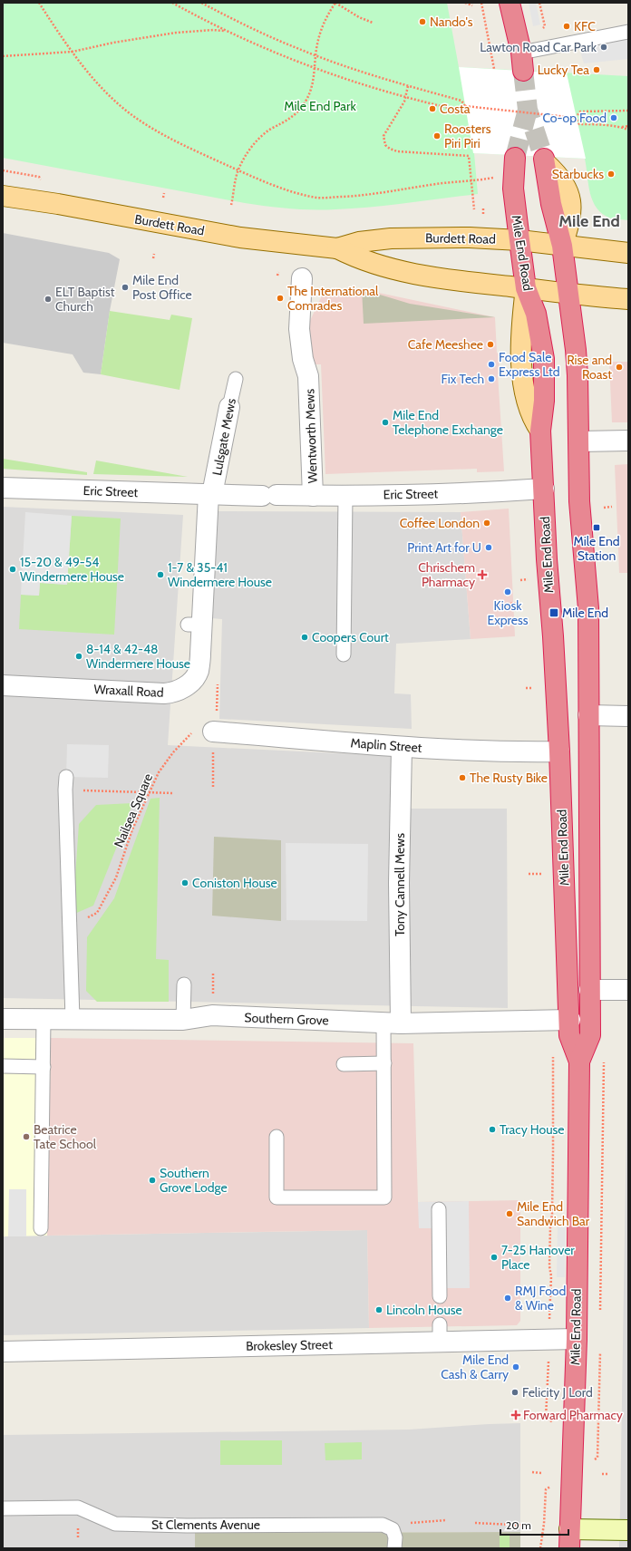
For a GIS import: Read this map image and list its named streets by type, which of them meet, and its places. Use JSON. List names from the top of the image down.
{
  "streets": {
    "highway": ["Mile End Road"],
    "main road": ["Burdett Road"],
    "street": [
      "Wentworth Mews",
      "Lulsgate Mews",
      "Eric Street",
      "Wraxall Road",
      "Maplin Street",
      "Tony Cannell Mews",
      "Southern Grove",
      "Brokesley Street"
    ],
    "lane": ["St Clements Avenue"],
    "path": ["Nailsea Square"]
  },
  "crossings": [
    ["Burdett Road", "Mile End Road"],
    ["Mile End Road", "Eric Street"],
    ["Mile End Road", "Maplin Street"],
    ["Mile End Road", "Southern Grove"],
    ["Mile End Road", "Brokesley Street"],
    ["Wentworth Mews", "Eric Street"],
    ["Lulsgate Mews", "Eric Street"],
    ["Lulsgate Mews", "Wraxall Road"],
    ["Eric Street", "Wraxall Road"],
    ["Maplin Street", "Nailsea Square"],
    ["Maplin Street", "Tony Cannell Mews"],
    ["Tony Cannell Mews", "Southern Grove"]
  ],
  "districts": ["Mile End"],
  "parks": ["Mile End Park"],
  "places": {
    "other": [
      "Nando's",
      "KFC",
      "Lawton Road Car Park",
      "Lucky Tea",
      "Costa",
      "Co-op Food",
      "Roosters Piri Piri",
      "Starbucks",
      "Mile End Post Office",
      "The International Comrades",
      "ELT Baptist Church",
      "Cafe Meeshee",
      "Food Sale Express Ltd",
      "Rise and Roast",
      "Fix Tech",
      "Mile End Telephone Exchange",
      "Coffee London",
      "Print Art for U",
      "15-20 & 49-54 Windermere House",
      "1-7 & 35-41 Windermere House",
      "Kiosk Express",
      "Coopers Court",
      "8-14 & 42-48 Windermere House",
      "The Rusty Bike",
      "Coniston House",
      "Tracy House",
      "Beatrice Tate School",
      "Southern Grove Lodge",
      "Mile End Sandwich Bar",
      "7-25 Hanover Place",
      "RMJ Food & Wine",
      "Lincoln House",
      "Mile End Cash & Carry",
      "Felicity J Lord"
    ],
    "transit": ["Mile End Station", "Mile End"],
    "health": ["Chrischem Pharmacy", "Forward Pharmacy"]
  },
  "scale_bar": "20 m"
}
